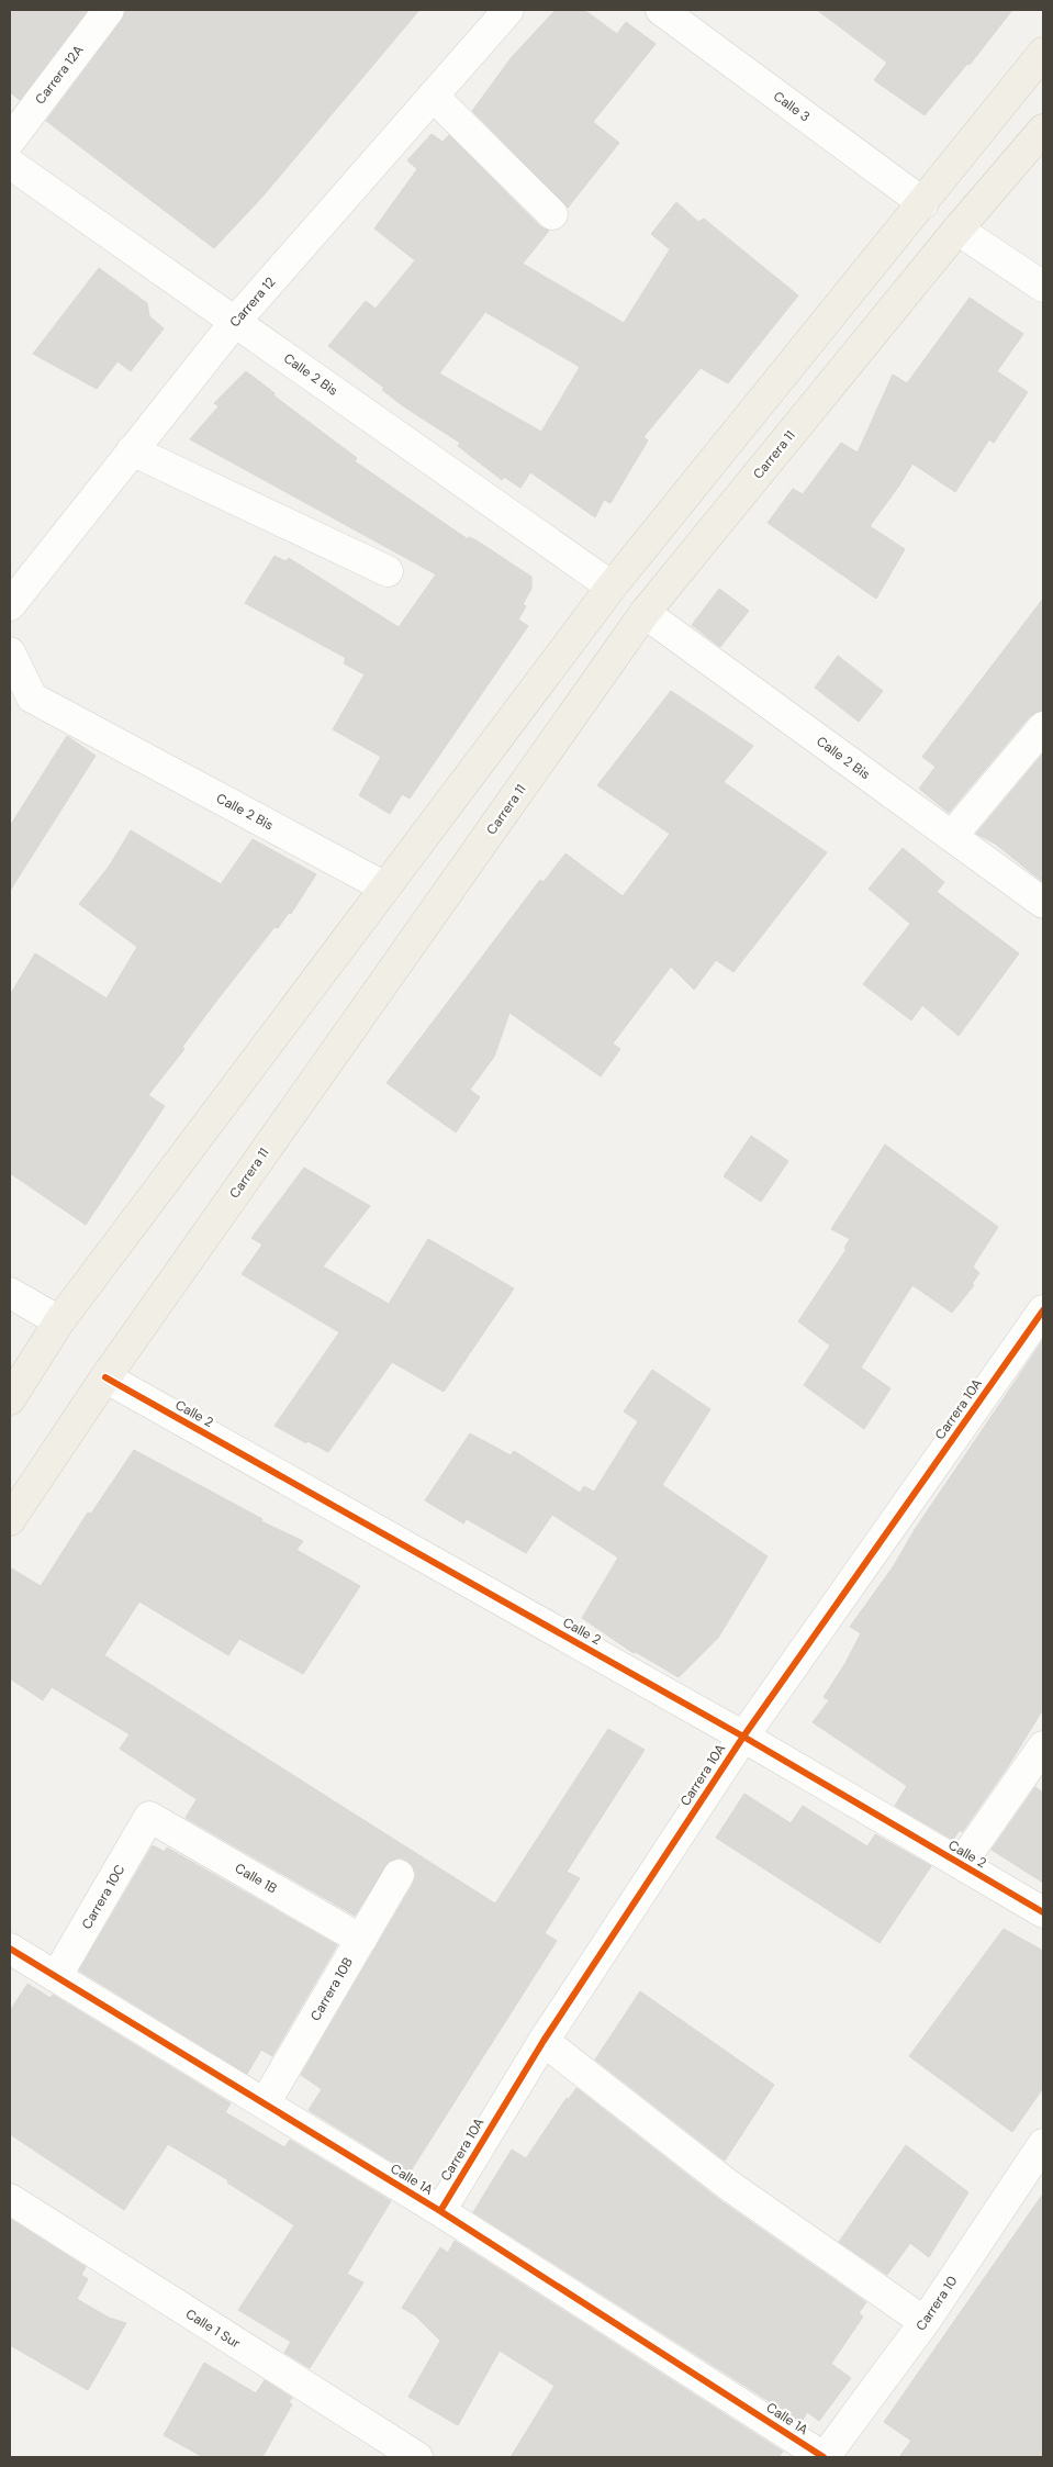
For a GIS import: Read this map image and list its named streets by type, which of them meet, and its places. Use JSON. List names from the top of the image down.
{
  "streets": {
    "main road": ["Carrera 11"],
    "street": [
      "Carrera 12A",
      "Calle 3",
      "Carrera 12",
      "Calle 2 Bis",
      "Carrera 10A",
      "Calle 2",
      "Calle 1B",
      "Carrera 10C",
      "Carrera 10B",
      "Calle 1A",
      "Carrera 10",
      "Calle 1 Sur"
    ]
  },
  "crossings": [
    ["Carrera 12", "Calle 2 Bis"],
    ["Calle 2 Bis", "Carrera 11"],
    ["Carrera 11", "Calle 2"],
    ["Carrera 10A", "Calle 2"],
    ["Carrera 10A", "Calle 1A"],
    ["Calle 1B", "Carrera 10C"],
    ["Calle 1B", "Carrera 10B"],
    ["Carrera 10C", "Calle 1A"],
    ["Carrera 10B", "Calle 1A"],
    ["Calle 1A", "Carrera 10"]
  ]
}
